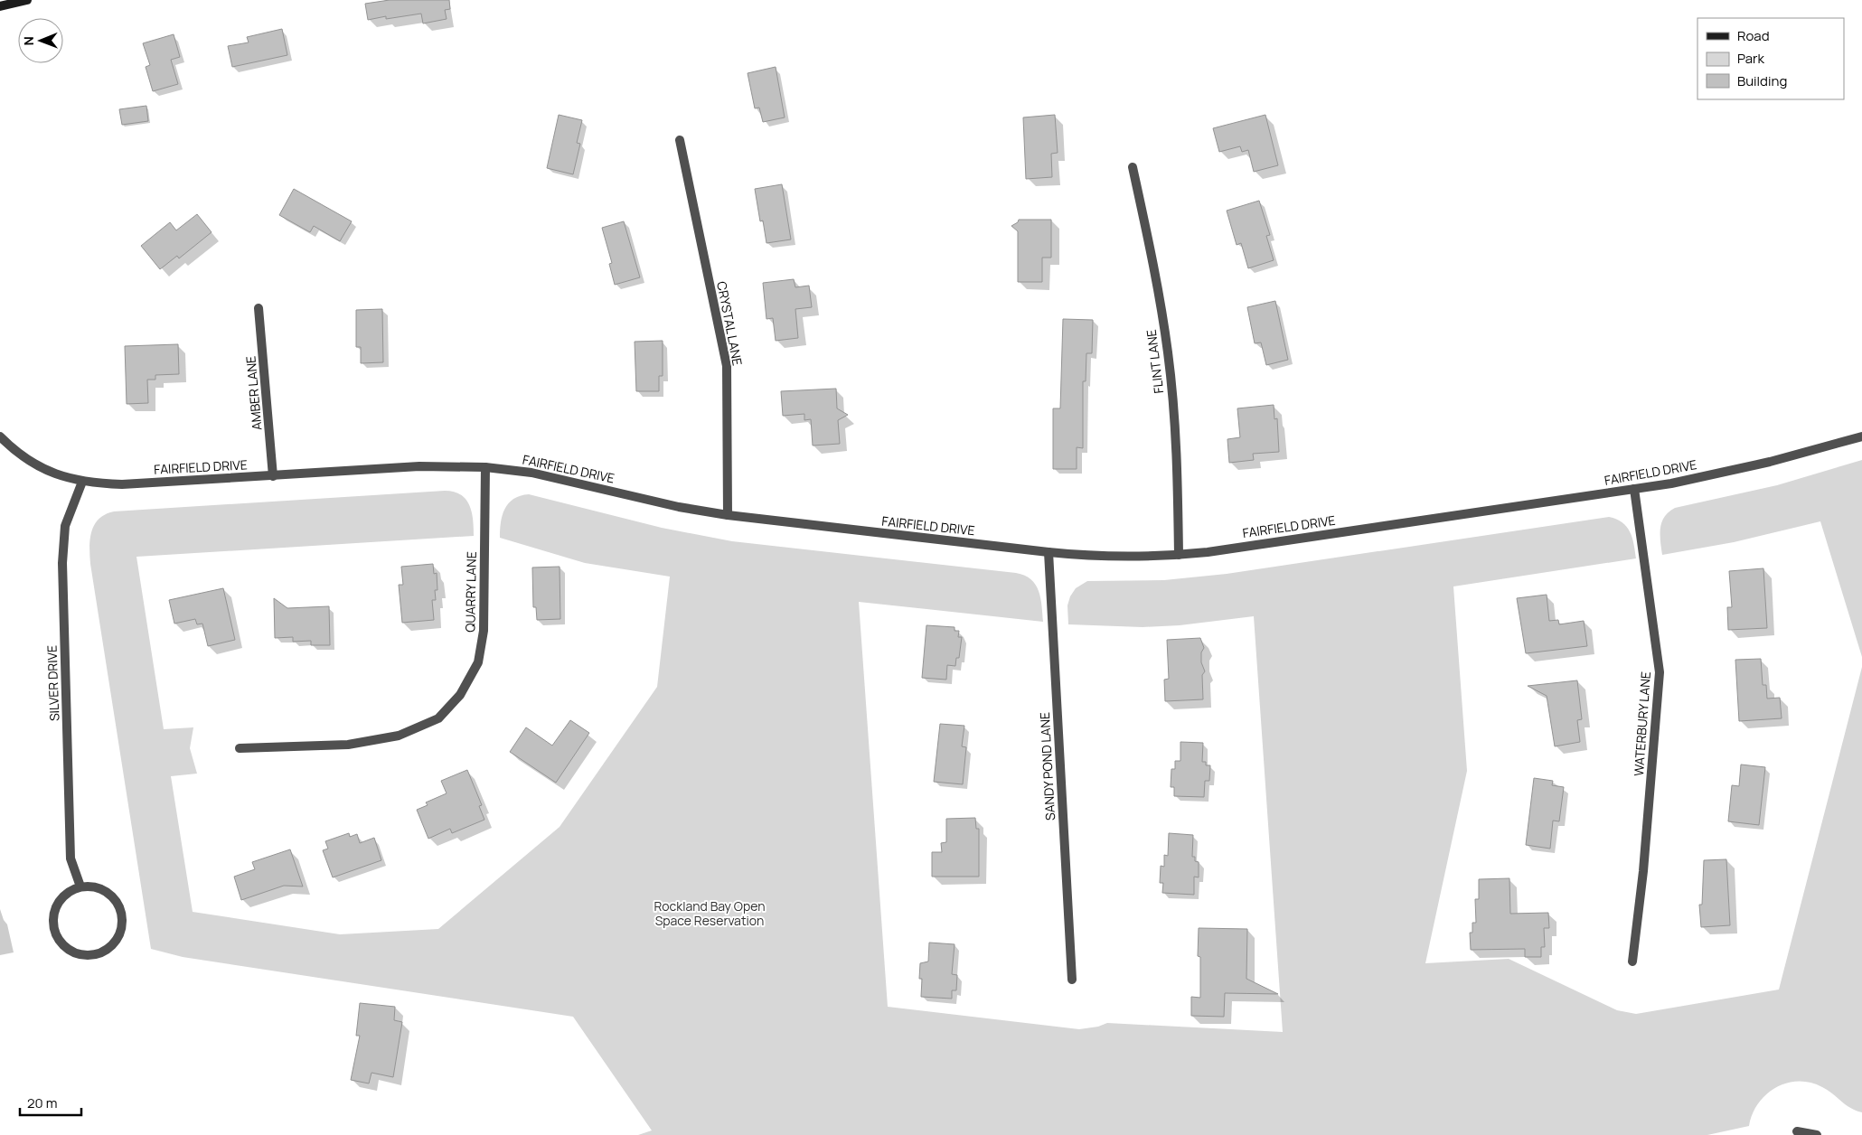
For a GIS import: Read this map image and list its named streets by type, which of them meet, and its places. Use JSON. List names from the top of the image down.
{
  "streets": {
    "street": [
      "CRYSTAL LANE",
      "FLINT LANE",
      "AMBER LANE",
      "FAIRFIELD DRIVE",
      "QUARRY LANE",
      "SILVER DRIVE",
      "WATERBURY LANE",
      "SANDY POND LANE"
    ]
  },
  "crossings": [
    ["CRYSTAL LANE", "FAIRFIELD DRIVE"],
    ["FLINT LANE", "FAIRFIELD DRIVE"],
    ["AMBER LANE", "FAIRFIELD DRIVE"],
    ["FAIRFIELD DRIVE", "QUARRY LANE"],
    ["FAIRFIELD DRIVE", "SILVER DRIVE"],
    ["FAIRFIELD DRIVE", "WATERBURY LANE"],
    ["FAIRFIELD DRIVE", "SANDY POND LANE"]
  ],
  "parks": ["Rockland Bay Open Space Reservation"],
  "legend": ["Road", "Park", "Building"],
  "scale_bar": "20 m",
  "north": "left"
}
